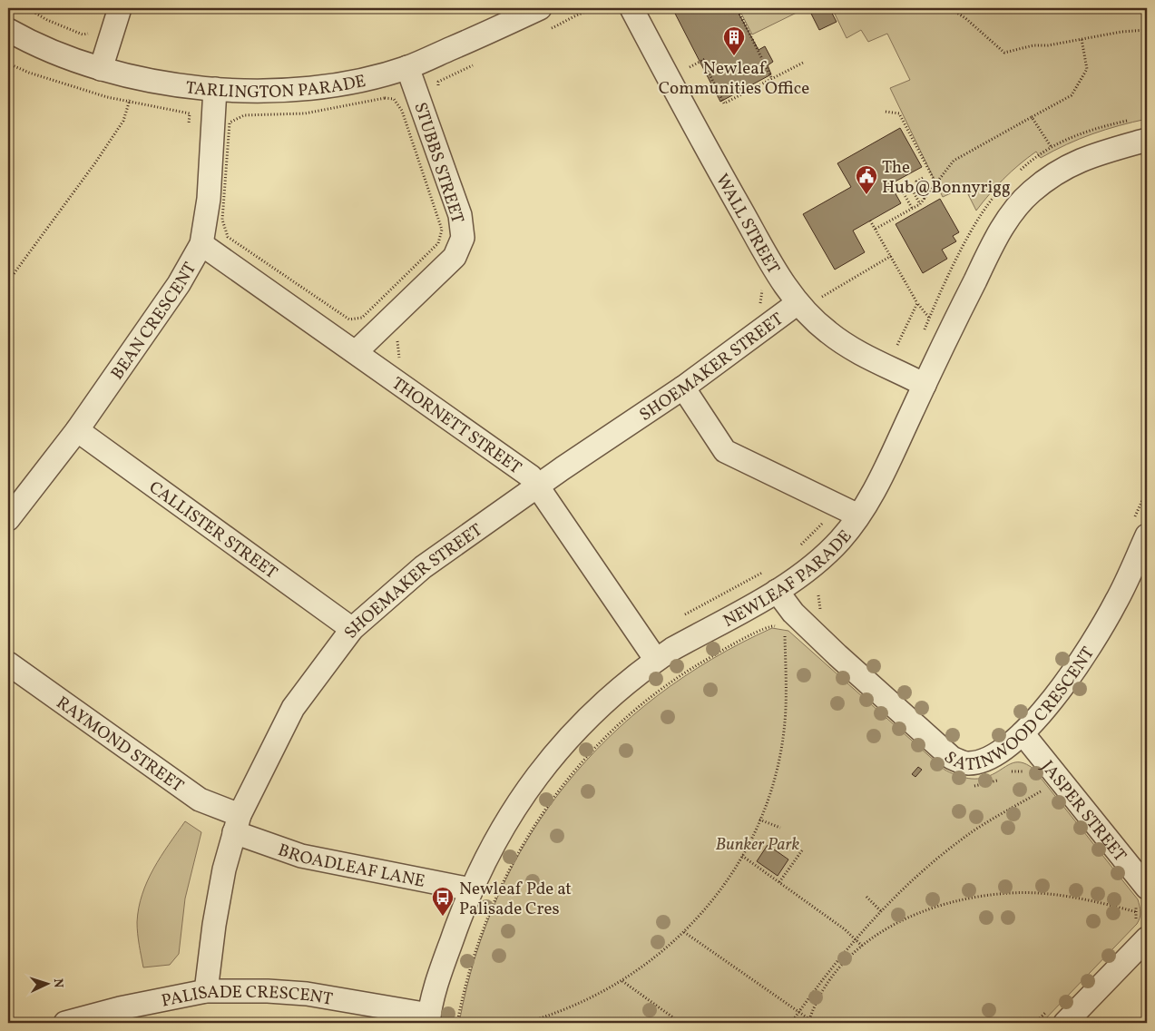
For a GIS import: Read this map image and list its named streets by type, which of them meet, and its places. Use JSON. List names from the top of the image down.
{
  "streets": {
    "street": [
      "TARLINGTON PARADE",
      "STUBBS STREET",
      "WALL STREET",
      "BEAN CRESCENT",
      "SHOEMAKER STREET",
      "THORNETT STREET",
      "CALLISTER STREET",
      "NEWLEAF PARADE",
      "SATINWOOD CRESCENT",
      "RAYMOND STREET",
      "JASPER STREET",
      "BROADLEAF LANE",
      "PALISADE CRESCENT"
    ]
  },
  "crossings": [
    ["TARLINGTON PARADE", "STUBBS STREET"],
    ["TARLINGTON PARADE", "BEAN CRESCENT"],
    ["STUBBS STREET", "THORNETT STREET"],
    ["WALL STREET", "SHOEMAKER STREET"],
    ["WALL STREET", "NEWLEAF PARADE"],
    ["BEAN CRESCENT", "THORNETT STREET"],
    ["BEAN CRESCENT", "CALLISTER STREET"],
    ["SHOEMAKER STREET", "THORNETT STREET"],
    ["SHOEMAKER STREET", "CALLISTER STREET"],
    ["SHOEMAKER STREET", "RAYMOND STREET"],
    ["SHOEMAKER STREET", "BROADLEAF LANE"],
    ["SHOEMAKER STREET", "PALISADE CRESCENT"],
    ["THORNETT STREET", "NEWLEAF PARADE"],
    ["NEWLEAF PARADE", "SATINWOOD CRESCENT"],
    ["NEWLEAF PARADE", "BROADLEAF LANE"],
    ["NEWLEAF PARADE", "PALISADE CRESCENT"],
    ["SATINWOOD CRESCENT", "JASPER STREET"],
    ["RAYMOND STREET", "BROADLEAF LANE"]
  ],
  "parks": ["Bunker Park"],
  "places": {
    "building": ["Newleaf Communities Office"],
    "public building": ["The Hub@Bonnyrigg"],
    "bus stop": ["Newleaf Pde at Palisade Cres"]
  },
  "north": "right"
}
